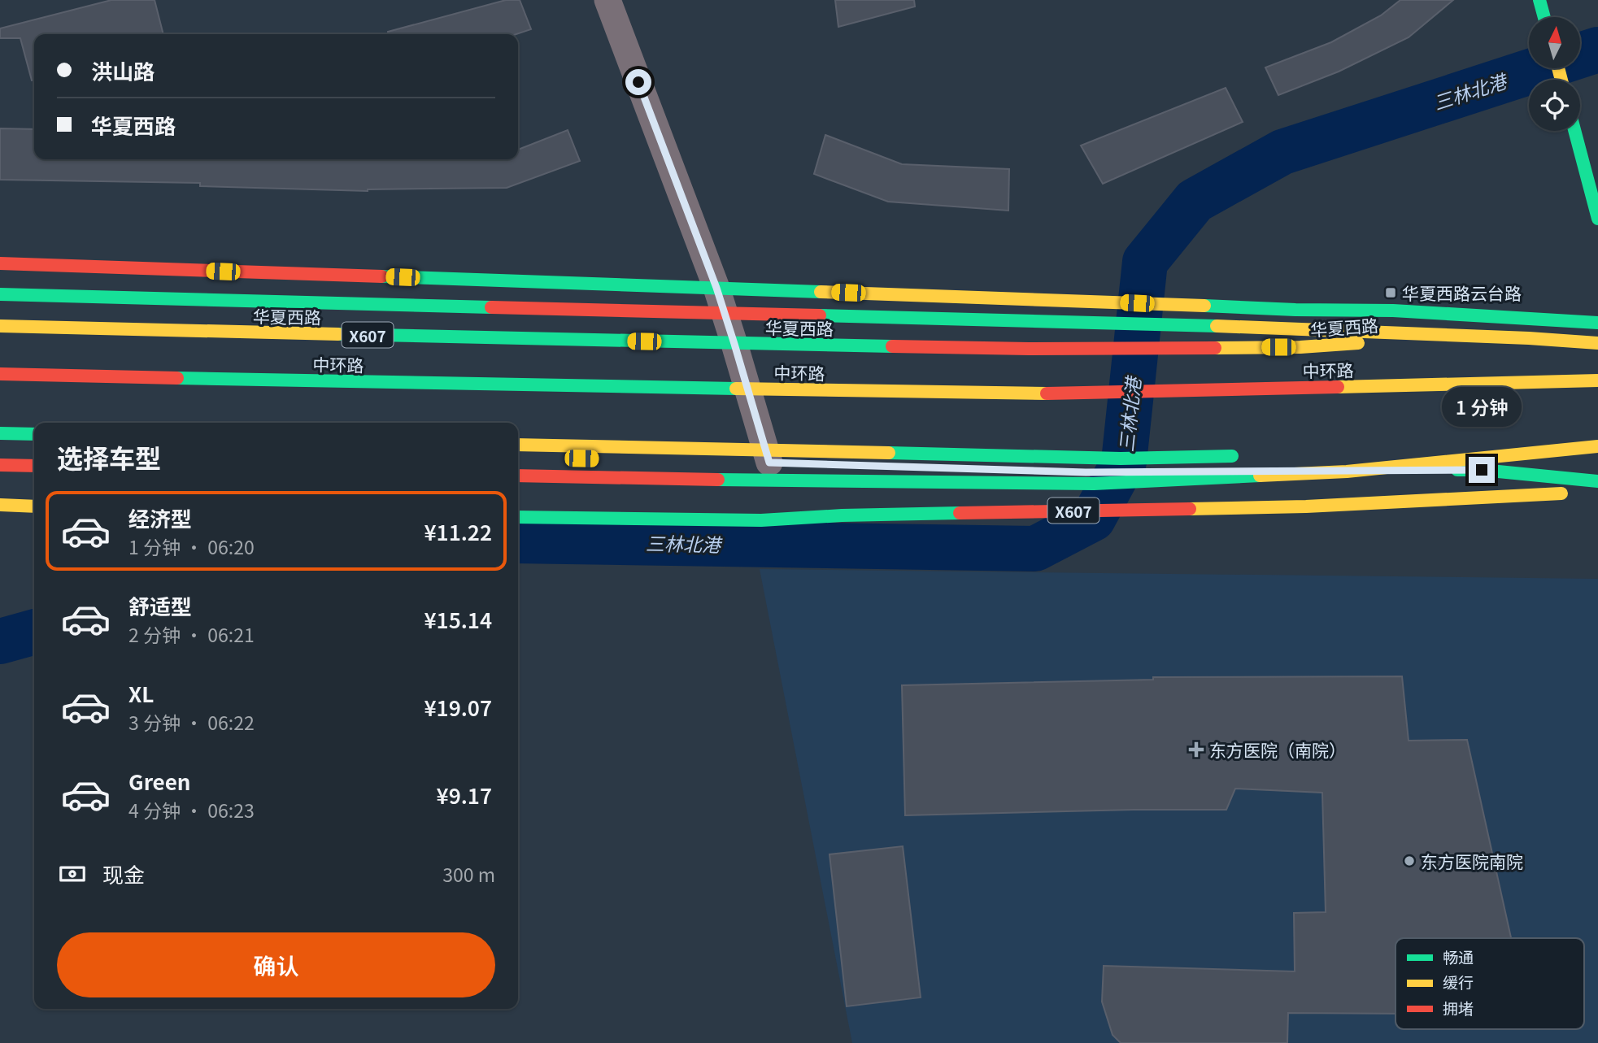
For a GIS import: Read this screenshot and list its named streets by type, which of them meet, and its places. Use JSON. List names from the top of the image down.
{
  "streets": {
    "main road": ["华夏西路", "X607", "中环路"]
  },
  "water": ["三林北港"],
  "places": {
    "transit": ["华夏西路云台路"],
    "health": ["东方医院（南院）"],
    "other": ["东方医院南院"]
  },
  "legend": ["畅通", "缓行", "拥堵"],
  "north": "top",
  "page": {
    "banner": ["洪山路", "华夏西路"],
    "bubble": "1 分钟",
    "heading": "选择车型",
    "list": [
      {
        "name": "经济型",
        "note": "1 分钟 · 06:20",
        "value": "¥11.22"
      },
      {
        "name": "舒适型",
        "note": "2 分钟 · 06:21",
        "value": "¥15.14"
      },
      {
        "name": "XL",
        "note": "3 分钟 · 06:22",
        "value": "¥19.07"
      },
      {
        "name": "Green",
        "note": "4 分钟 · 06:23",
        "value": "¥9.17"
      }
    ],
    "pay": ["现金", "300 m"],
    "buttons": "确认"
  }
}
